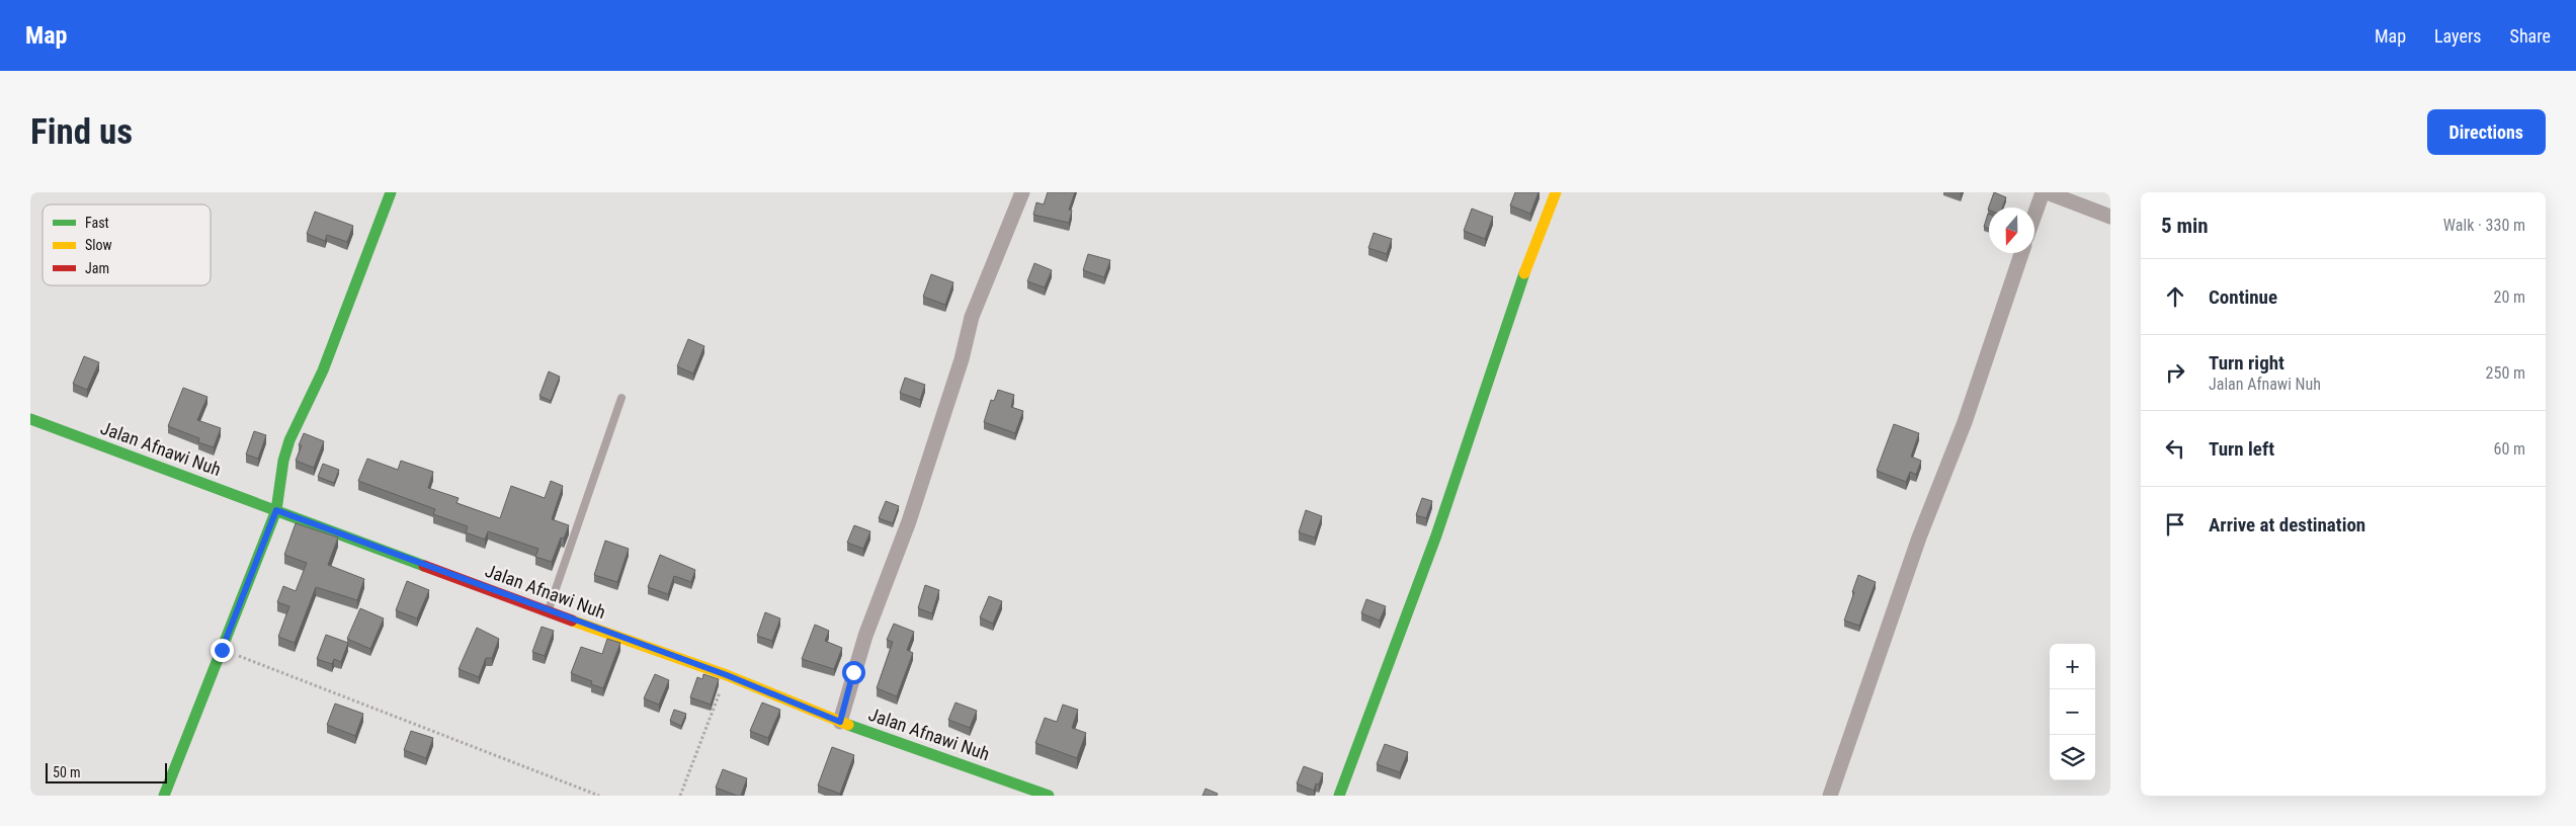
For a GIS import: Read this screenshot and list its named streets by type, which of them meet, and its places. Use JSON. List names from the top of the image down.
{
  "streets": {
    "street": ["Jalan Afnawi Nuh"]
  },
  "legend": ["Fast", "Slow", "Jam"],
  "scale_bar": "50 m",
  "north": "bottom",
  "page": {
    "header": "Map",
    "nav": ["Map", "Layers", "Share"],
    "buttons": "Directions",
    "title": "Find us",
    "heading": ["5 min", "Walk · 330 m"],
    "list": [
      ["Continue", "20 m"],
      ["Turn right", "Jalan Afnawi Nuh", "250 m"],
      ["Turn left", "60 m"],
      "Arrive at destination"
    ],
    "map_buttons": ["+", "−"],
    "scale": "50 m"
  }
}
